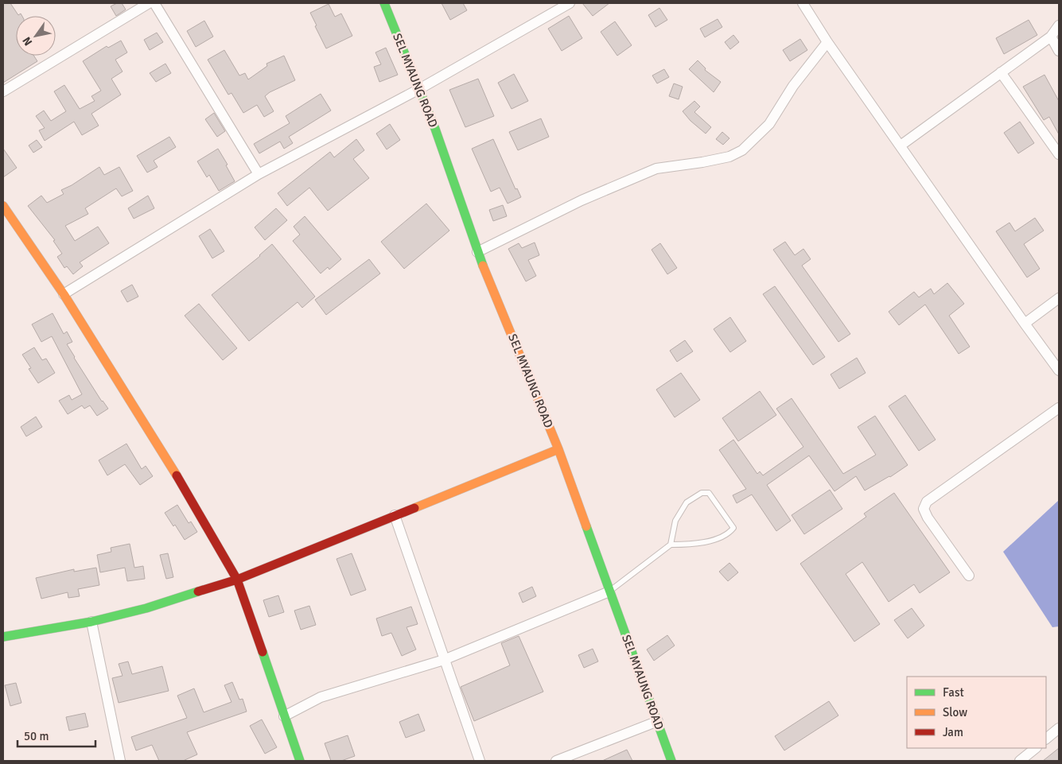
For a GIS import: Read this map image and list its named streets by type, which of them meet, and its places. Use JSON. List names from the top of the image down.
{
  "streets": {
    "street": ["SEL MYAUNG ROAD"]
  },
  "legend": ["Fast", "Slow", "Jam"],
  "scale_bar": "50 m",
  "north": "bottom left"
}
